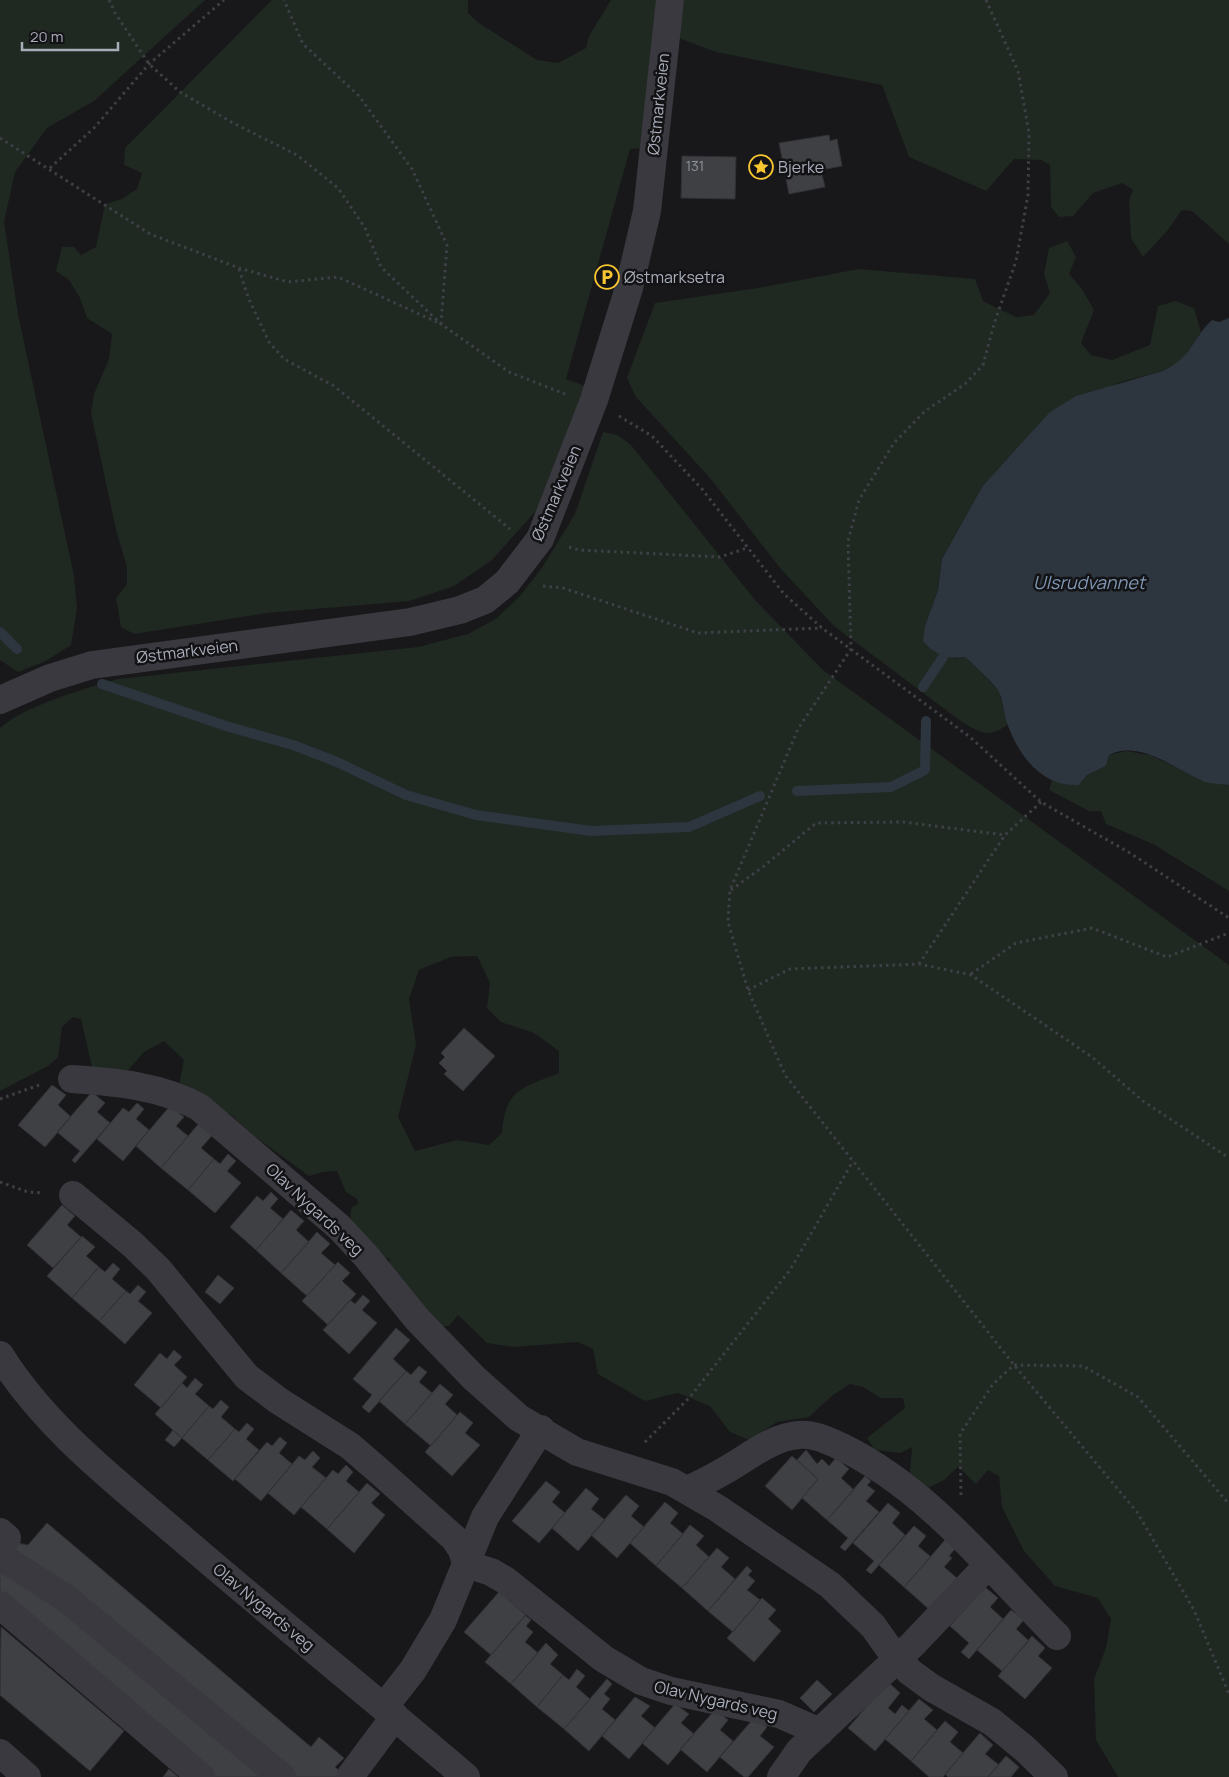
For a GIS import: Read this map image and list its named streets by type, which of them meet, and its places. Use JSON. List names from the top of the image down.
{
  "streets": {
    "street": ["Østmarkveien", "Olav Nygards veg"]
  },
  "water": ["Ulsrudvannet"],
  "places": {
    "place": ["Bjerke"],
    "parking": ["Østmarksetra"]
  },
  "house_numbers": ["131"],
  "scale_bar": "20 m"
}
